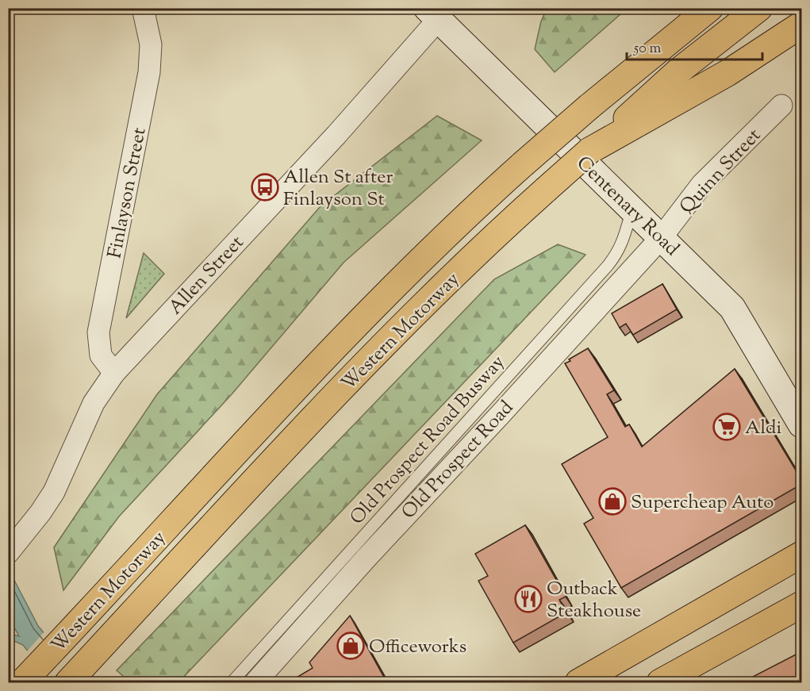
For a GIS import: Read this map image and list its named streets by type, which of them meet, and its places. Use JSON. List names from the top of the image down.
{
  "streets": {
    "highway": ["Western Motorway"],
    "main road": ["Centenary Road"],
    "street": [
      "Quinn Street",
      "Finlayson Street",
      "Allen Street",
      "Old Prospect Road"
    ],
    "lane": ["Old Prospect Road Busway"]
  },
  "crossings": [
    ["Quinn Street", "Centenary Road"],
    ["Quinn Street", "Old Prospect Road"],
    ["Finlayson Street", "Allen Street"],
    ["Centenary Road", "Allen Street"],
    ["Centenary Road", "Old Prospect Road Busway"],
    ["Centenary Road", "Old Prospect Road"]
  ],
  "places": {
    "bus stop": ["Allen St after Finlayson St"],
    "supermarket": ["Aldi"],
    "shop": ["Supercheap Auto", "Officeworks"],
    "restaurant": ["Outback Steakhouse"]
  },
  "scale_bar": "50 m"
}
